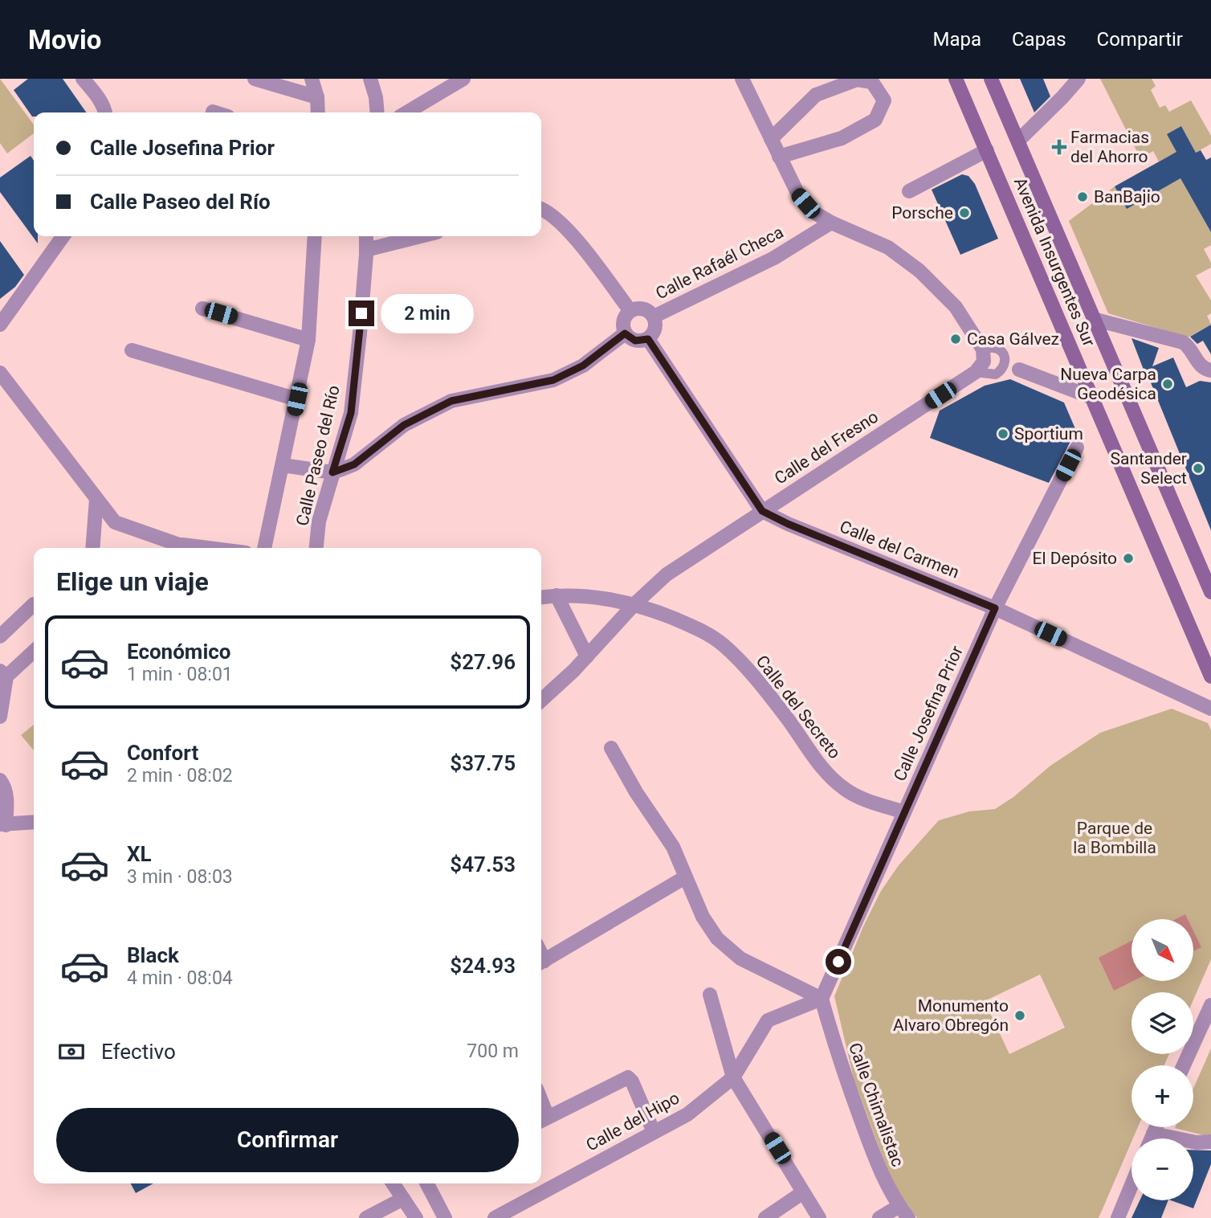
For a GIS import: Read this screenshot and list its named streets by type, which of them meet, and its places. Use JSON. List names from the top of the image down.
{
  "streets": {
    "main road": ["Avenida Insurgentes Sur"],
    "street": [
      "Calle Rafaél Checa",
      "Calle del Fresno",
      "Calle Paseo del Río",
      "Calle del Carmen",
      "Calle del Secreto",
      "Calle Josefina Prior",
      "Calle Chimalistac",
      "Calle del Hipo"
    ]
  },
  "crossings": [
    ["Calle Rafaél Checa", "Calle del Fresno"],
    ["Calle del Fresno", "Calle del Carmen"],
    ["Calle del Fresno", "Calle del Secreto"],
    ["Calle del Carmen", "Calle Josefina Prior"],
    ["Calle del Secreto", "Calle Josefina Prior"],
    ["Calle Josefina Prior", "Calle Chimalistac"],
    ["Calle Josefina Prior", "Calle del Hipo"],
    ["Calle Chimalistac", "Calle del Hipo"]
  ],
  "parks": ["Parque de la Bombilla"],
  "places": {
    "health": ["Farmacias del Ahorro"],
    "other": [
      "BanBajio",
      "Porsche",
      "Casa Gálvez",
      "Nueva Carpa Geodésica",
      "Sportium",
      "Santander Select",
      "El Depósito",
      "Monumento Alvaro Obregón"
    ]
  },
  "north": "bottom right",
  "page": {
    "header": "Movio",
    "nav": ["Mapa", "Capas", "Compartir"],
    "banner": ["Calle Josefina Prior", "Calle Paseo del Río"],
    "bubble": "2 min",
    "heading": "Elige un viaje",
    "list": [
      {
        "name": "Económico",
        "note": "1 min · 08:01",
        "value": "$27.96"
      },
      {
        "name": "Confort",
        "note": "2 min · 08:02",
        "value": "$37.75"
      },
      {
        "name": "XL",
        "note": "3 min · 08:03",
        "value": "$47.53"
      },
      {
        "name": "Black",
        "note": "4 min · 08:04",
        "value": "$24.93"
      }
    ],
    "map_buttons": ["+", "−"],
    "pay": ["Efectivo", "700 m"],
    "buttons": "Confirmar"
  }
}
